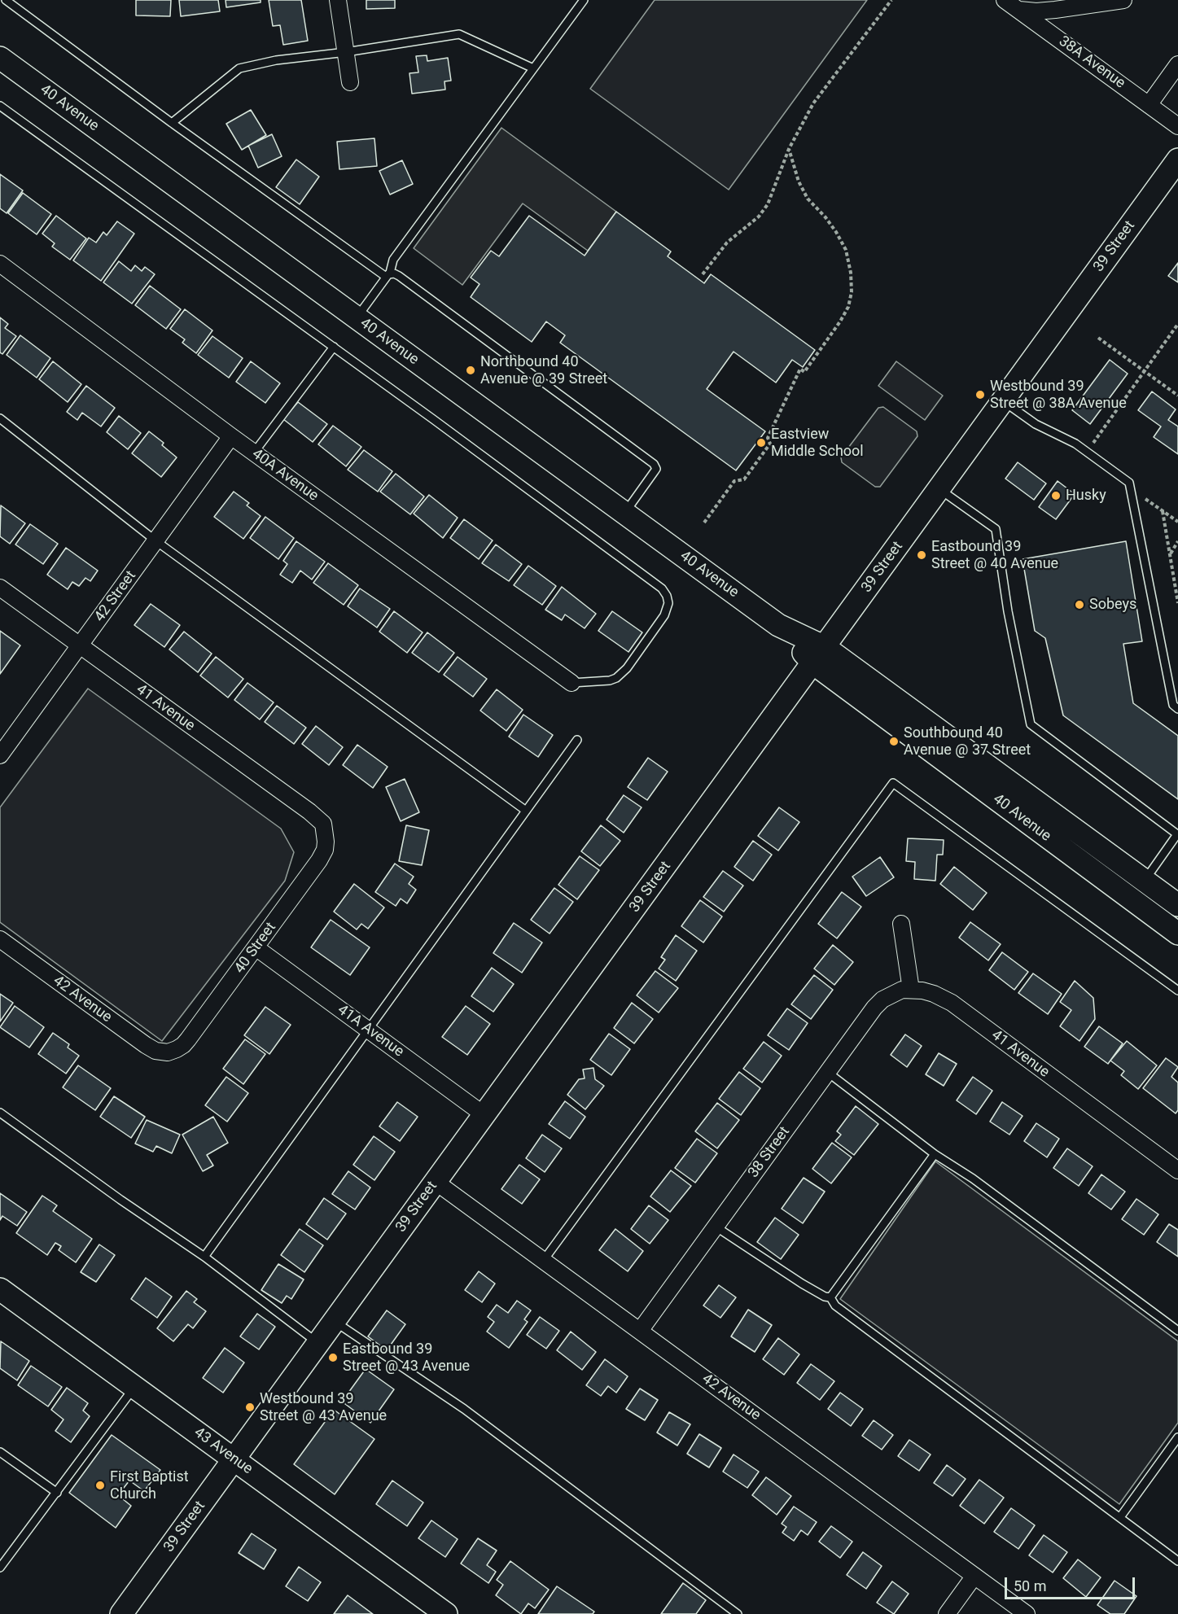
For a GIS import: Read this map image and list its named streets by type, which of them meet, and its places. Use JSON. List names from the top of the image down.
{
  "streets": {
    "street": [
      "38A Avenue",
      "40 Avenue",
      "39 Street",
      "40A Avenue",
      "42 Street",
      "41 Avenue",
      "40 Street",
      "42 Avenue",
      "41A Avenue",
      "38 Street",
      "43 Avenue"
    ]
  },
  "crossings": [
    ["40 Avenue", "39 Street"],
    ["39 Street", "42 Avenue"],
    ["39 Street", "41A Avenue"],
    ["39 Street", "43 Avenue"],
    ["40A Avenue", "42 Street"],
    ["42 Street", "41 Avenue"],
    ["41 Avenue", "40 Street"],
    ["41 Avenue", "38 Street"],
    ["40 Street", "42 Avenue"],
    ["40 Street", "41A Avenue"],
    ["42 Avenue", "38 Street"]
  ],
  "places": [
    "Northbound 40 Avenue @ 39 Street",
    "Westbound 39 Street @ 38A Avenue",
    "Eastview Middle School",
    "Husky",
    "Eastbound 39 Street @ 40 Avenue",
    "Sobeys",
    "Southbound 40 Avenue @ 37 Street",
    "Eastbound 39 Street @ 43 Avenue",
    "Westbound 39 Street @ 43 Avenue",
    "First Baptist Church"
  ],
  "scale_bar": "50 m"
}
